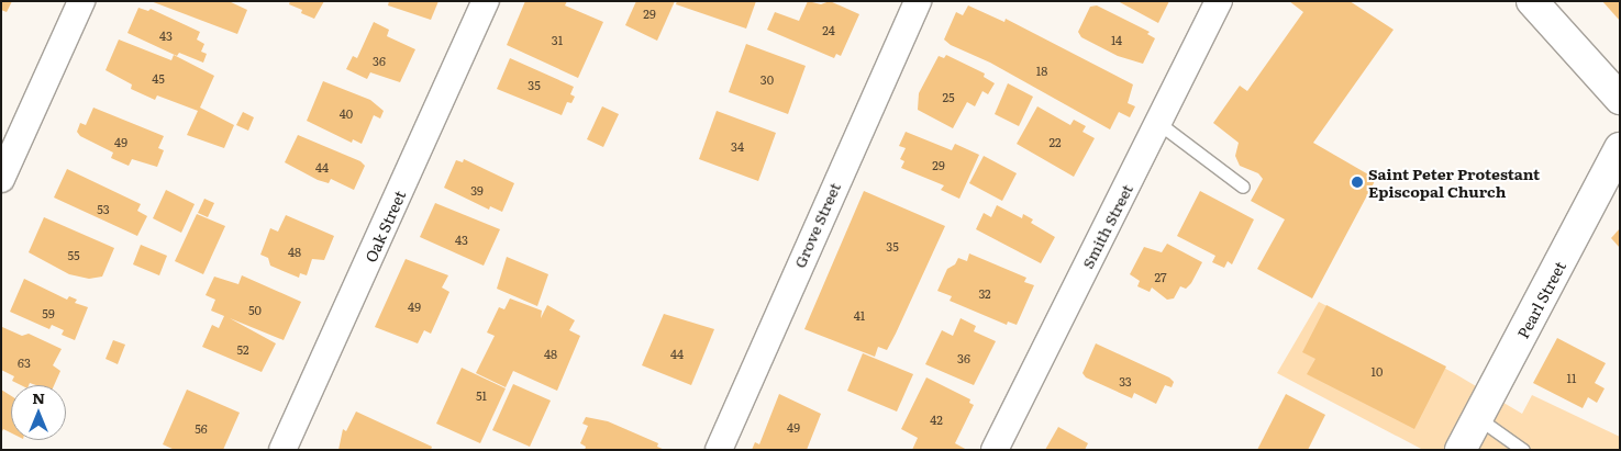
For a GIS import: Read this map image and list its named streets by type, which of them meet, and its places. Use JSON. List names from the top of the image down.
{
  "streets": {
    "street": [
      "Grove Street",
      "Oak Street",
      "Smith Street",
      "Pearl Street"
    ]
  },
  "places": ["Saint Peter Protestant Episcopal Church"],
  "house_numbers": [
    "29",
    "24",
    "43",
    "31",
    "14",
    "36",
    "18",
    "45",
    "30",
    "35",
    "25",
    "40",
    "49",
    "22",
    "34",
    "29",
    "44",
    "39",
    "53",
    "43",
    "35",
    "48",
    "55",
    "27",
    "32",
    "49",
    "50",
    "59",
    "41",
    "52",
    "48",
    "44",
    "36",
    "63",
    "10",
    "11",
    "33",
    "51",
    "42",
    "49",
    "56"
  ],
  "north": "top"
}
